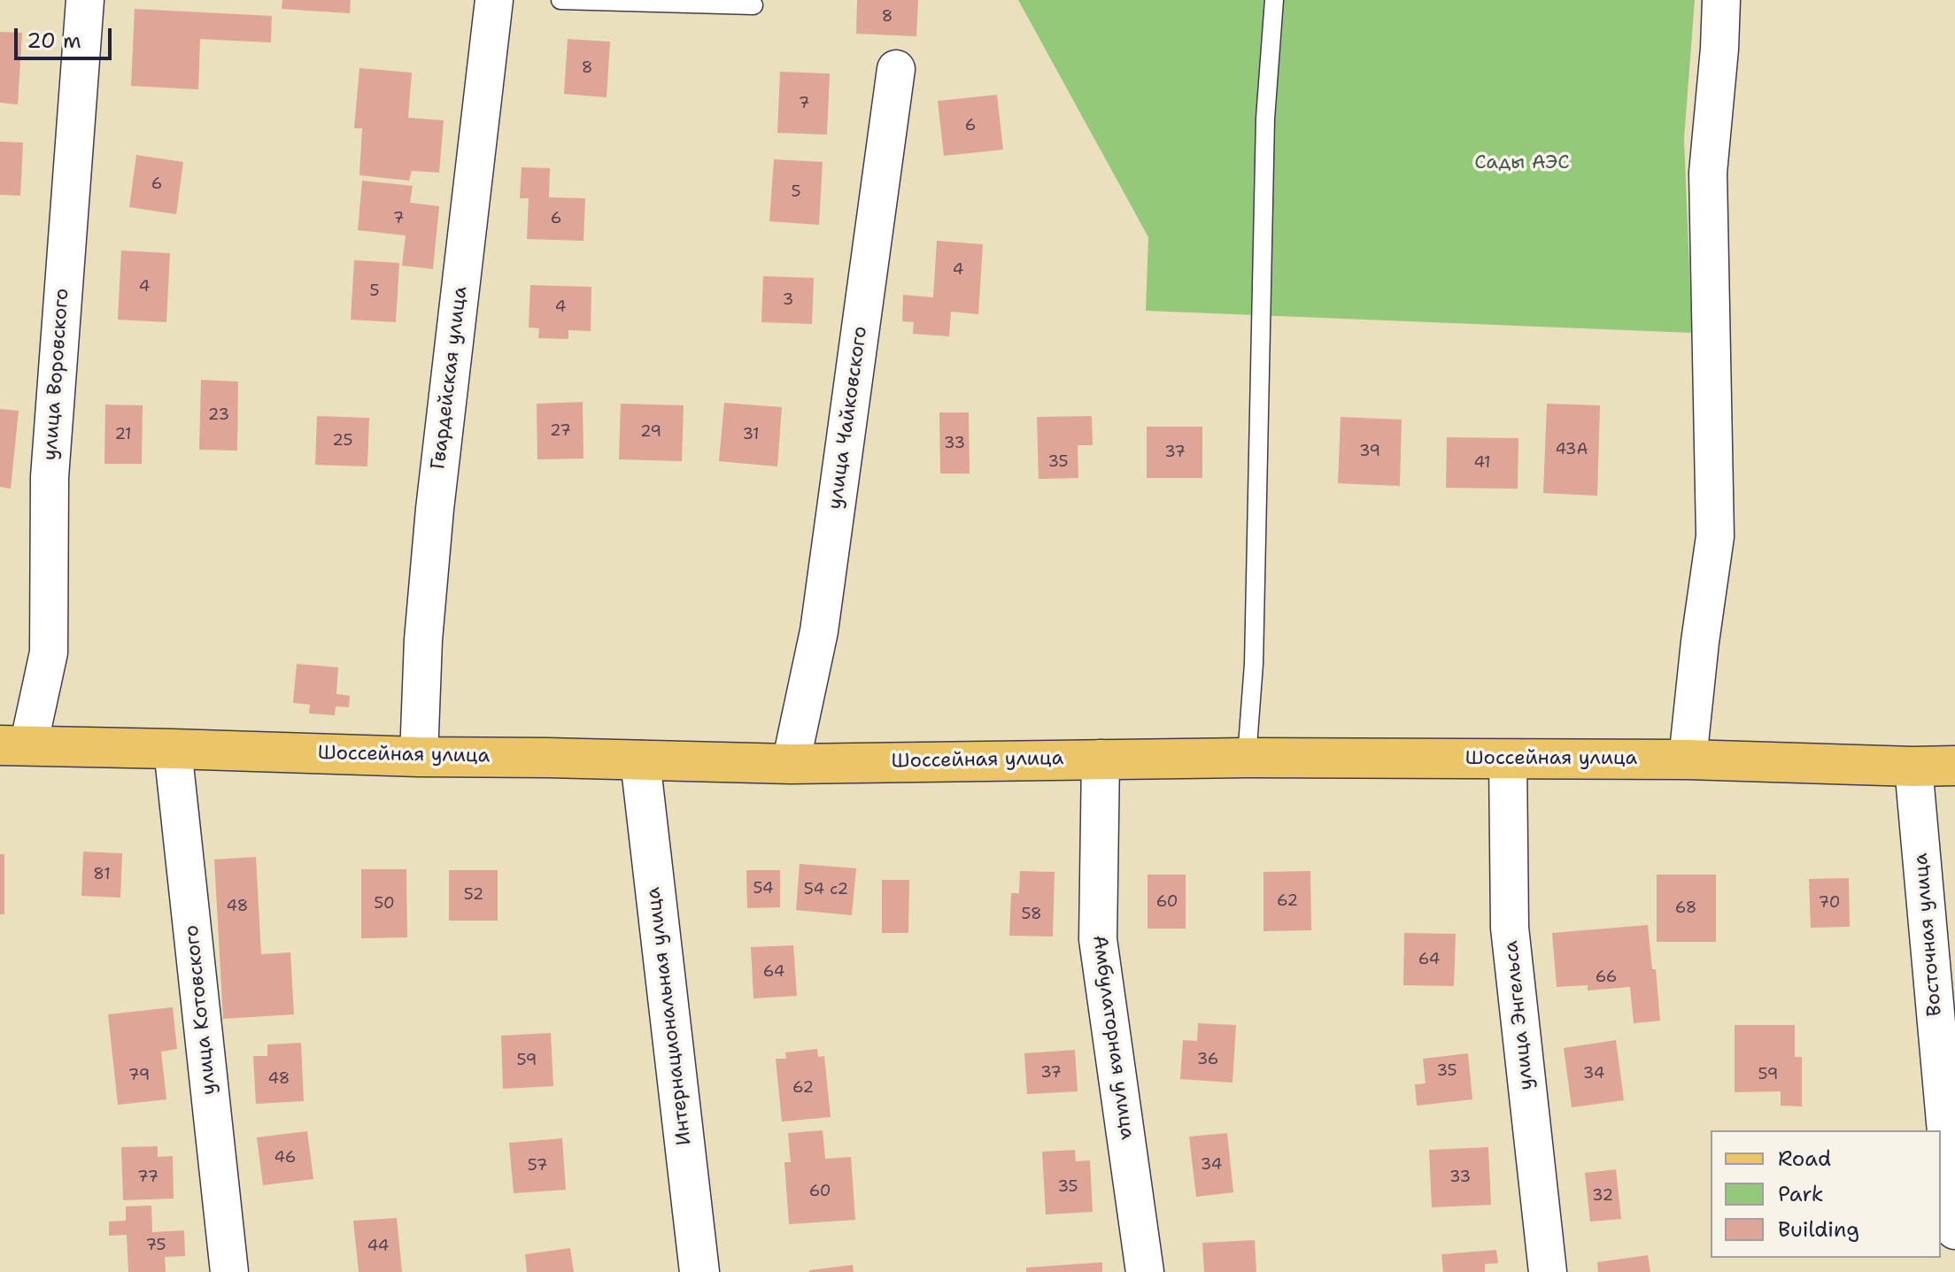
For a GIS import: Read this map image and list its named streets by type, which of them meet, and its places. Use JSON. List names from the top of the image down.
{
  "streets": {
    "main road": ["Шоссейная улица"],
    "street": [
      "улица Воровского",
      "Гвардейская улица",
      "улица Чайковского",
      "Восточная улица",
      "улица Котовского",
      "улица Энгельса",
      "Интернациональная улица",
      "Амбулаторная улица"
    ]
  },
  "crossings": [
    ["улица Воровского", "Шоссейная улица"],
    ["Гвардейская улица", "Шоссейная улица"],
    ["улица Чайковского", "Шоссейная улица"],
    ["Шоссейная улица", "Восточная улица"],
    ["Шоссейная улица", "улица Котовского"],
    ["Шоссейная улица", "улица Энгельса"],
    ["Шоссейная улица", "Интернациональная улица"],
    ["Шоссейная улица", "Амбулаторная улица"]
  ],
  "parks": ["Сады АЭС"],
  "house_numbers": [
    "8",
    "8",
    "7",
    "6",
    "6",
    "5",
    "7",
    "6",
    "4",
    "4",
    "5",
    "3",
    "4",
    "23",
    "27",
    "29",
    "21",
    "31",
    "25",
    "33",
    "43А",
    "39",
    "37",
    "35",
    "41",
    "81",
    "54",
    "54 с2",
    "52",
    "62",
    "60",
    "70",
    "50",
    "48",
    "68",
    "58",
    "64",
    "64",
    "66",
    "36",
    "59",
    "35",
    "37",
    "34",
    "59",
    "79",
    "48",
    "62",
    "46",
    "34",
    "57",
    "77",
    "33",
    "35",
    "60",
    "32",
    "75",
    "44"
  ],
  "legend": ["Road", "Park", "Building"],
  "scale_bar": "20 m"
}
